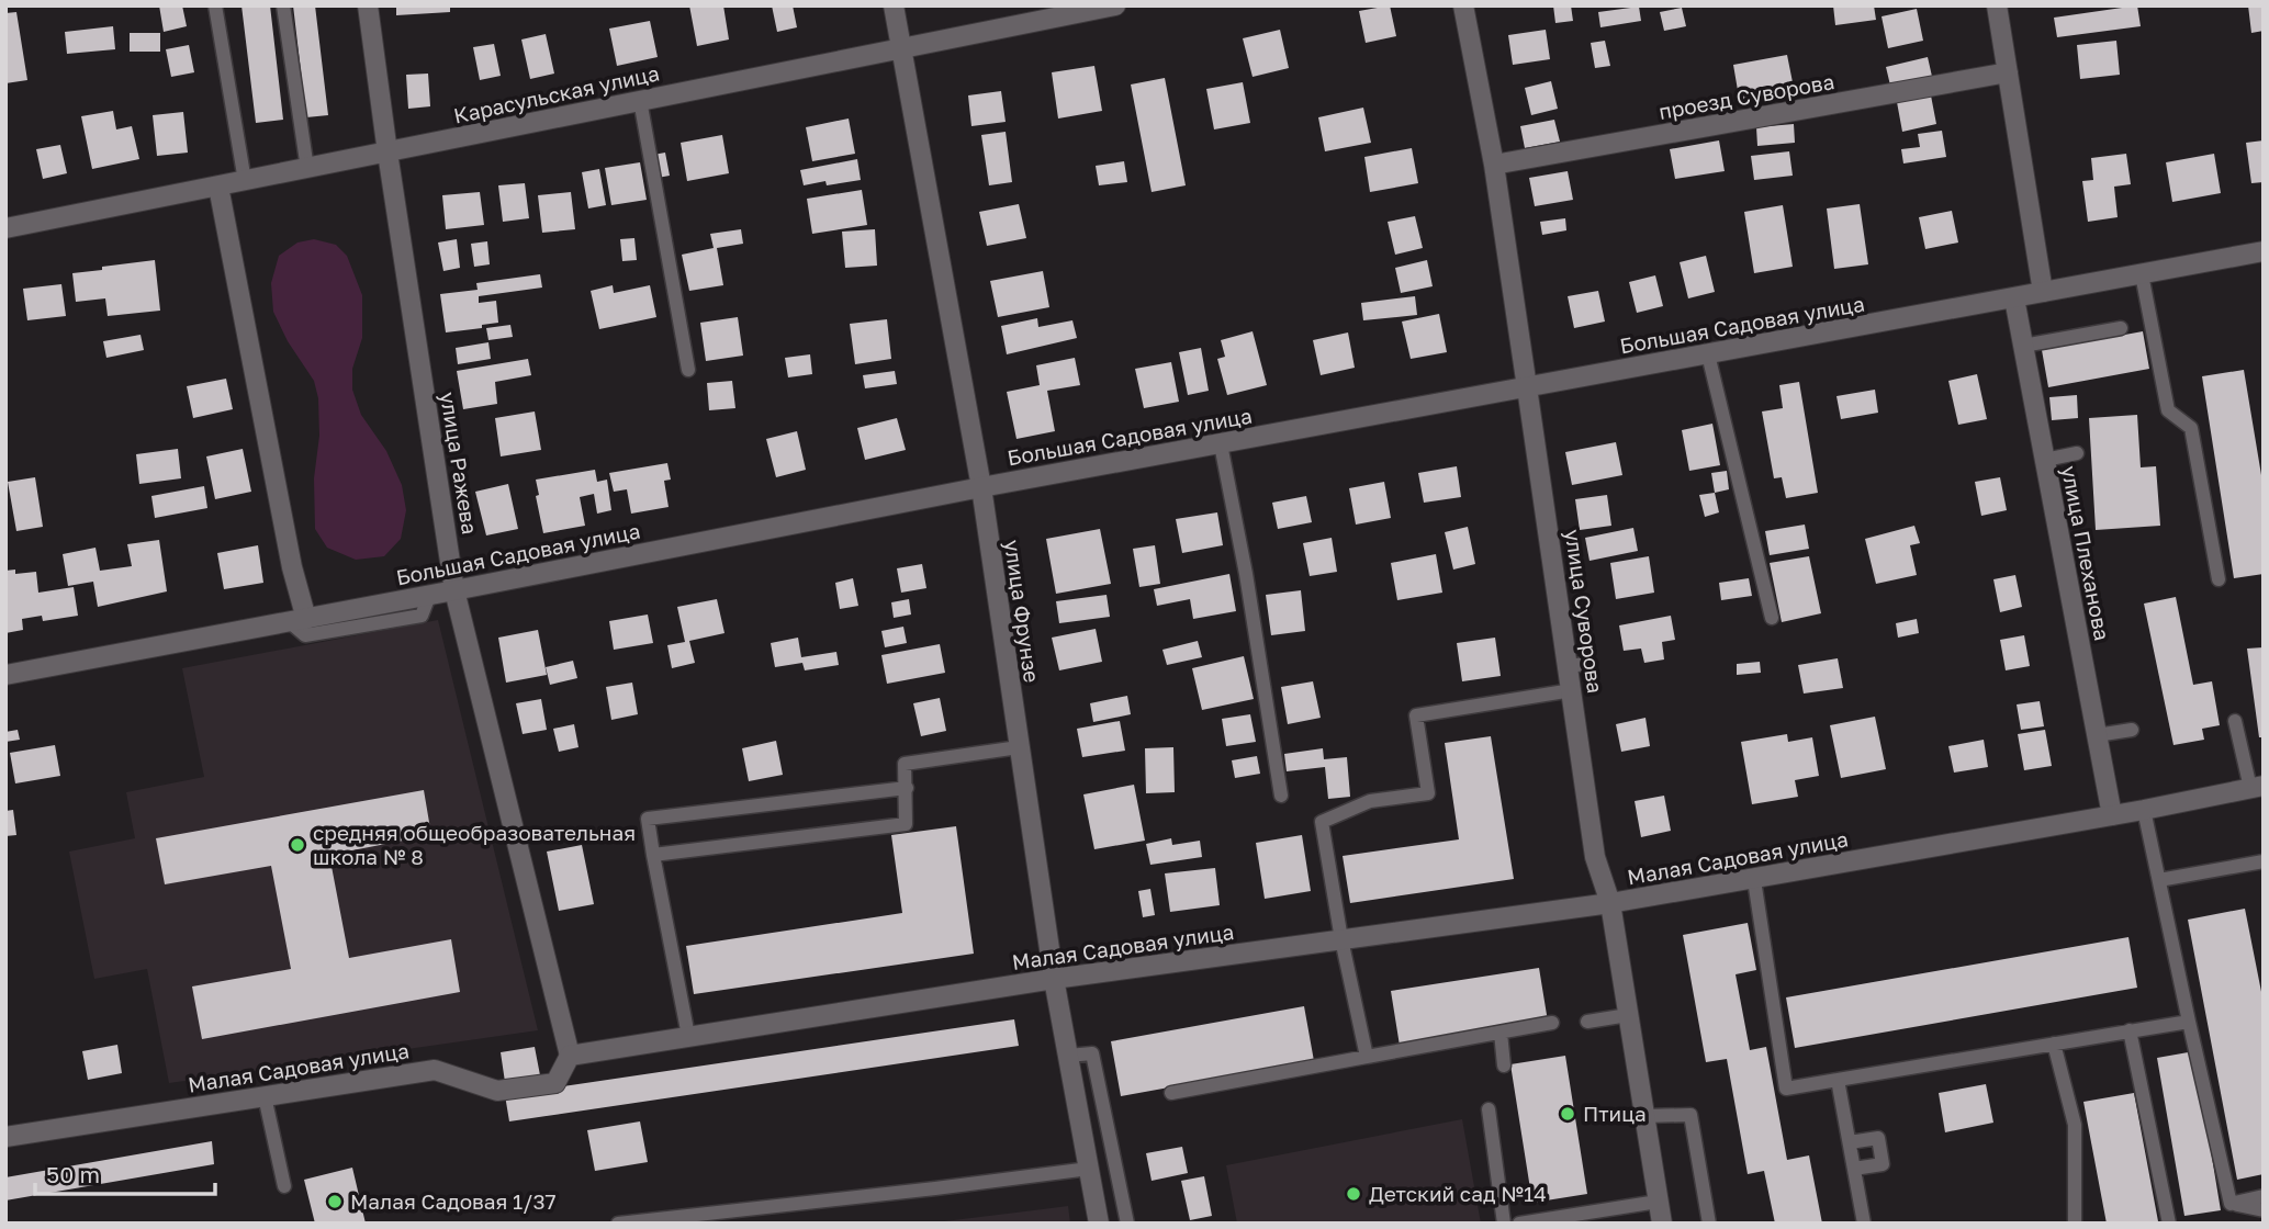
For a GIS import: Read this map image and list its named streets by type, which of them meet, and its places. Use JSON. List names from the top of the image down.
{
  "streets": {
    "street": [
      "Карасульская улица",
      "проезд Суворова",
      "Большая Садовая улица",
      "улица Ражева",
      "улица Плеханова",
      "улица Фрунзе",
      "улица Суворова",
      "Малая Садовая улица"
    ]
  },
  "crossings": [
    ["Карасульская улица", "улица Ражева"],
    ["Карасульская улица", "улица Фрунзе"],
    ["проезд Суворова", "улица Суворова"],
    ["Большая Садовая улица", "улица Ражева"],
    ["Большая Садовая улица", "улица Плеханова"],
    ["Большая Садовая улица", "улица Фрунзе"],
    ["Большая Садовая улица", "улица Суворова"],
    ["улица Ражева", "Малая Садовая улица"],
    ["улица Плеханова", "Малая Садовая улица"],
    ["улица Фрунзе", "Малая Садовая улица"],
    ["улица Суворова", "Малая Садовая улица"]
  ],
  "places": [
    "средняя общеобразовательная школа № 8",
    "Птица",
    "Детский сад №14",
    "Малая Садовая 1/37"
  ],
  "scale_bar": "50 m"
}
